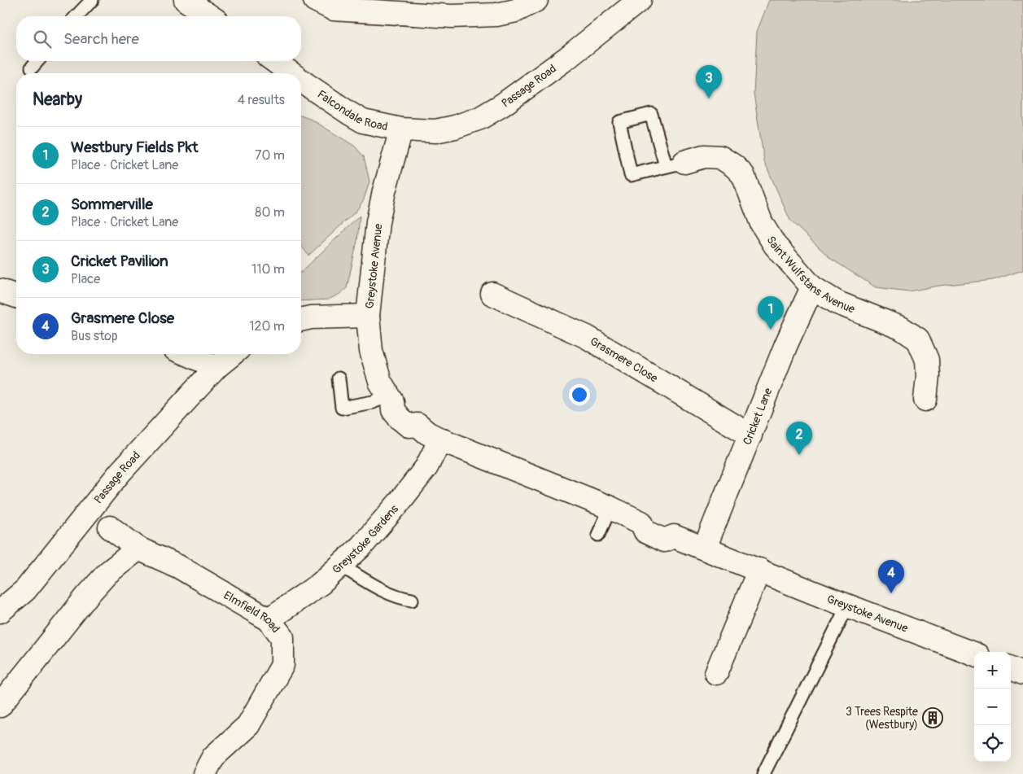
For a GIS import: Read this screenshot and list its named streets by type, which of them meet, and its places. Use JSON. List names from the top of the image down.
{
  "streets": {
    "street": [
      "Passage Road",
      "Falcondale Road",
      "Greystoke Avenue",
      "Saint Wulfstans Avenue",
      "Grasmere Close",
      "Cricket Lane",
      "Greystoke Gardens",
      "Elmfield Road"
    ]
  },
  "crossings": [
    ["Passage Road", "Falcondale Road"],
    ["Passage Road", "Greystoke Avenue"],
    ["Falcondale Road", "Greystoke Avenue"],
    ["Greystoke Avenue", "Cricket Lane"],
    ["Greystoke Avenue", "Greystoke Gardens"],
    ["Saint Wulfstans Avenue", "Cricket Lane"],
    ["Grasmere Close", "Cricket Lane"],
    ["Greystoke Gardens", "Elmfield Road"]
  ],
  "places": {
    "building": ["3 Trees Respite (Westbury)"]
  },
  "page": {
    "search": "Search here",
    "pins": [
      "3",
      "1",
      "2",
      "4"
    ],
    "heading": ["Nearby", "4 results"],
    "list": [
      {
        "mark": "1",
        "name": "Westbury Fields Pkt",
        "note": "Place · Cricket Lane",
        "value": "70 m"
      },
      {
        "mark": "2",
        "name": "Sommerville",
        "note": "Place · Cricket Lane",
        "value": "80 m"
      },
      {
        "mark": "3",
        "name": "Cricket Pavilion",
        "note": "Place",
        "value": "110 m"
      },
      {
        "mark": "4",
        "name": "Grasmere Close",
        "note": "Bus stop",
        "value": "120 m"
      }
    ],
    "map_buttons": ["+", "−"]
  }
}
